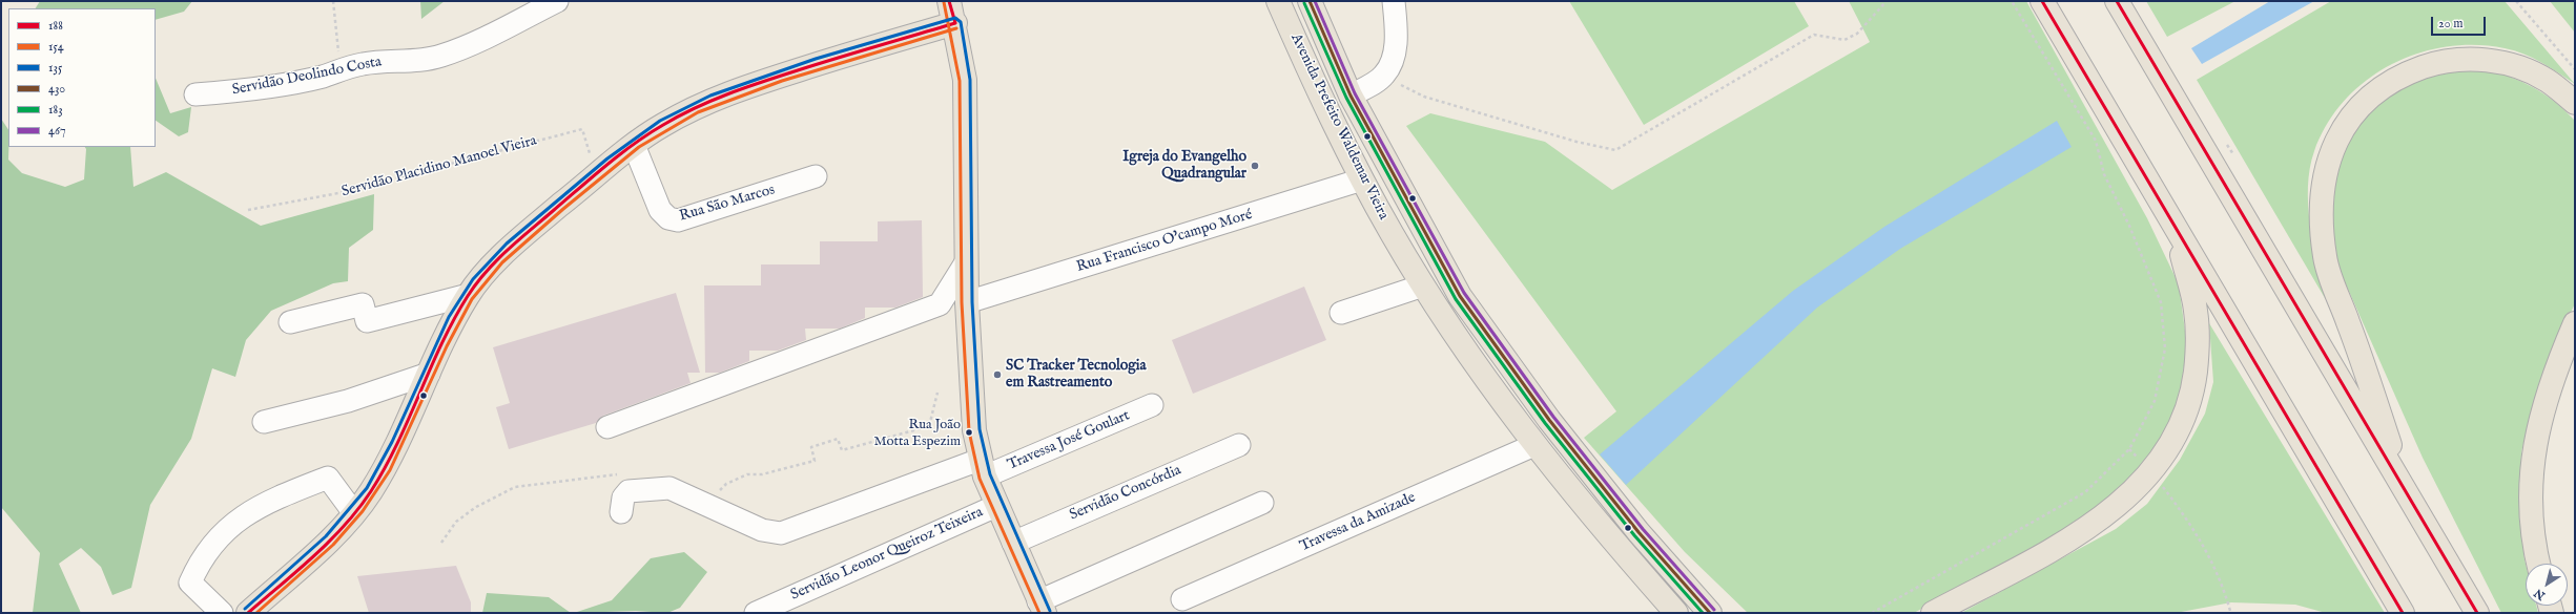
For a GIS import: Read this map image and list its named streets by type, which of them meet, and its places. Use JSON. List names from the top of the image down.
{
  "streets": {
    "main road": ["Avenida Prefeito Waldemar Vieira"],
    "street": [
      "Servidão Deolindo Costa",
      "Rua São Marcos",
      "Rua Francisco O'campo Moré",
      "Travessa José Goulart",
      "Servidão Concórdia",
      "Travessa da Amizade",
      "Servidão Leonor Queiroz Teixeira"
    ],
    "path": ["Servidão Placidino Manoel Vieira"]
  },
  "crossings": [
    ["Avenida Prefeito Waldemar Vieira", "Rua Francisco O'campo Moré"],
    ["Avenida Prefeito Waldemar Vieira", "Travessa da Amizade"]
  ],
  "places": ["Igreja do Evangelho Quadrangular", "SC Tracker Tecnologia em Rastreamento", "Rua João Motta Espezim"],
  "lines": [
    "transit line 188",
    "transit line 430",
    "transit line 467",
    "transit line 154",
    "transit line 183",
    "transit line 135"
  ],
  "legend": [
    "188",
    "154",
    "135",
    "430",
    "183",
    "467"
  ],
  "scale_bar": "20 m",
  "north": "bottom left"
}
